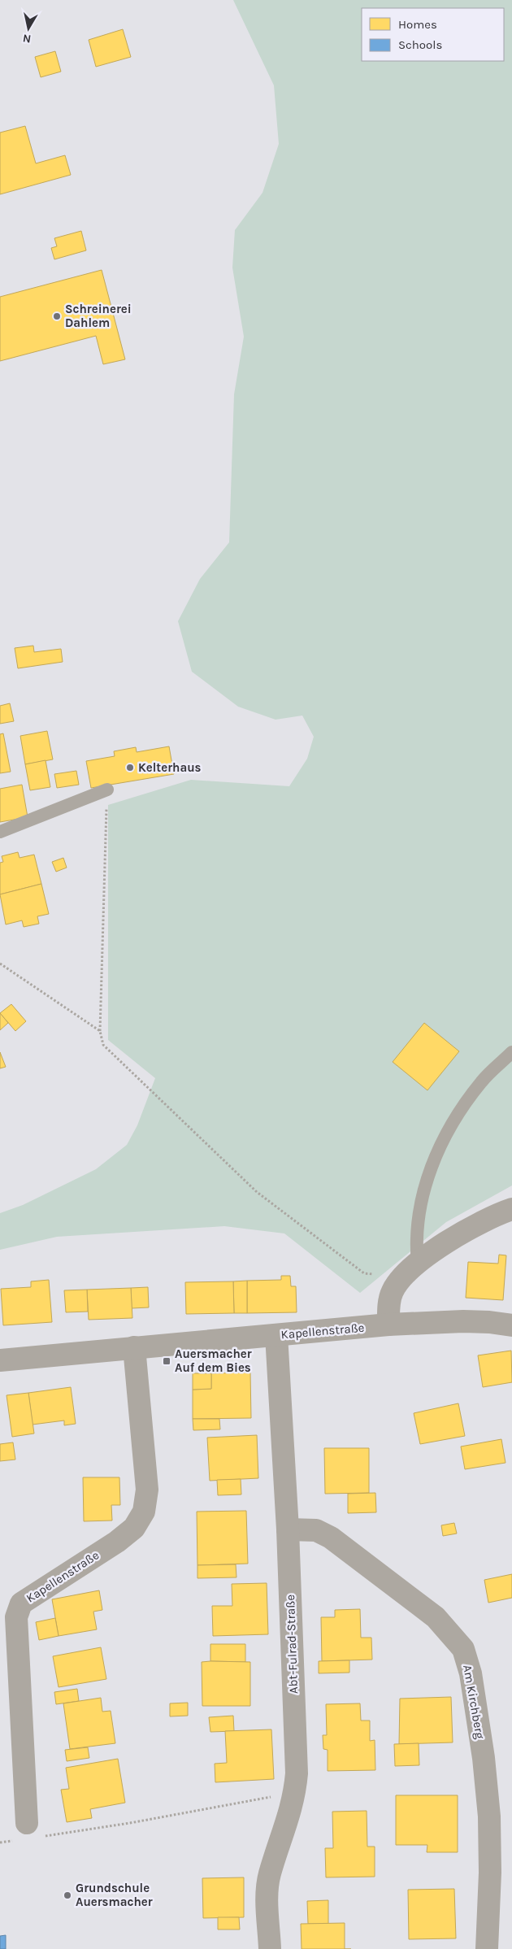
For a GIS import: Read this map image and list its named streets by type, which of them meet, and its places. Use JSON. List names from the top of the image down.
{
  "streets": {
    "street": ["Kapellenstraße", "Abt-Fulrad-Straße", "Am Kirchberg"]
  },
  "crossings": [
    ["Kapellenstraße", "Abt-Fulrad-Straße"],
    ["Abt-Fulrad-Straße", "Am Kirchberg"]
  ],
  "places": {
    "other": ["Schreinerei Dahlem", "Kelterhaus", "Grundschule Auersmacher"],
    "transit": ["Auersmacher Auf dem Bies"]
  },
  "legend": ["Homes", "Schools"],
  "north": "bottom"
}
